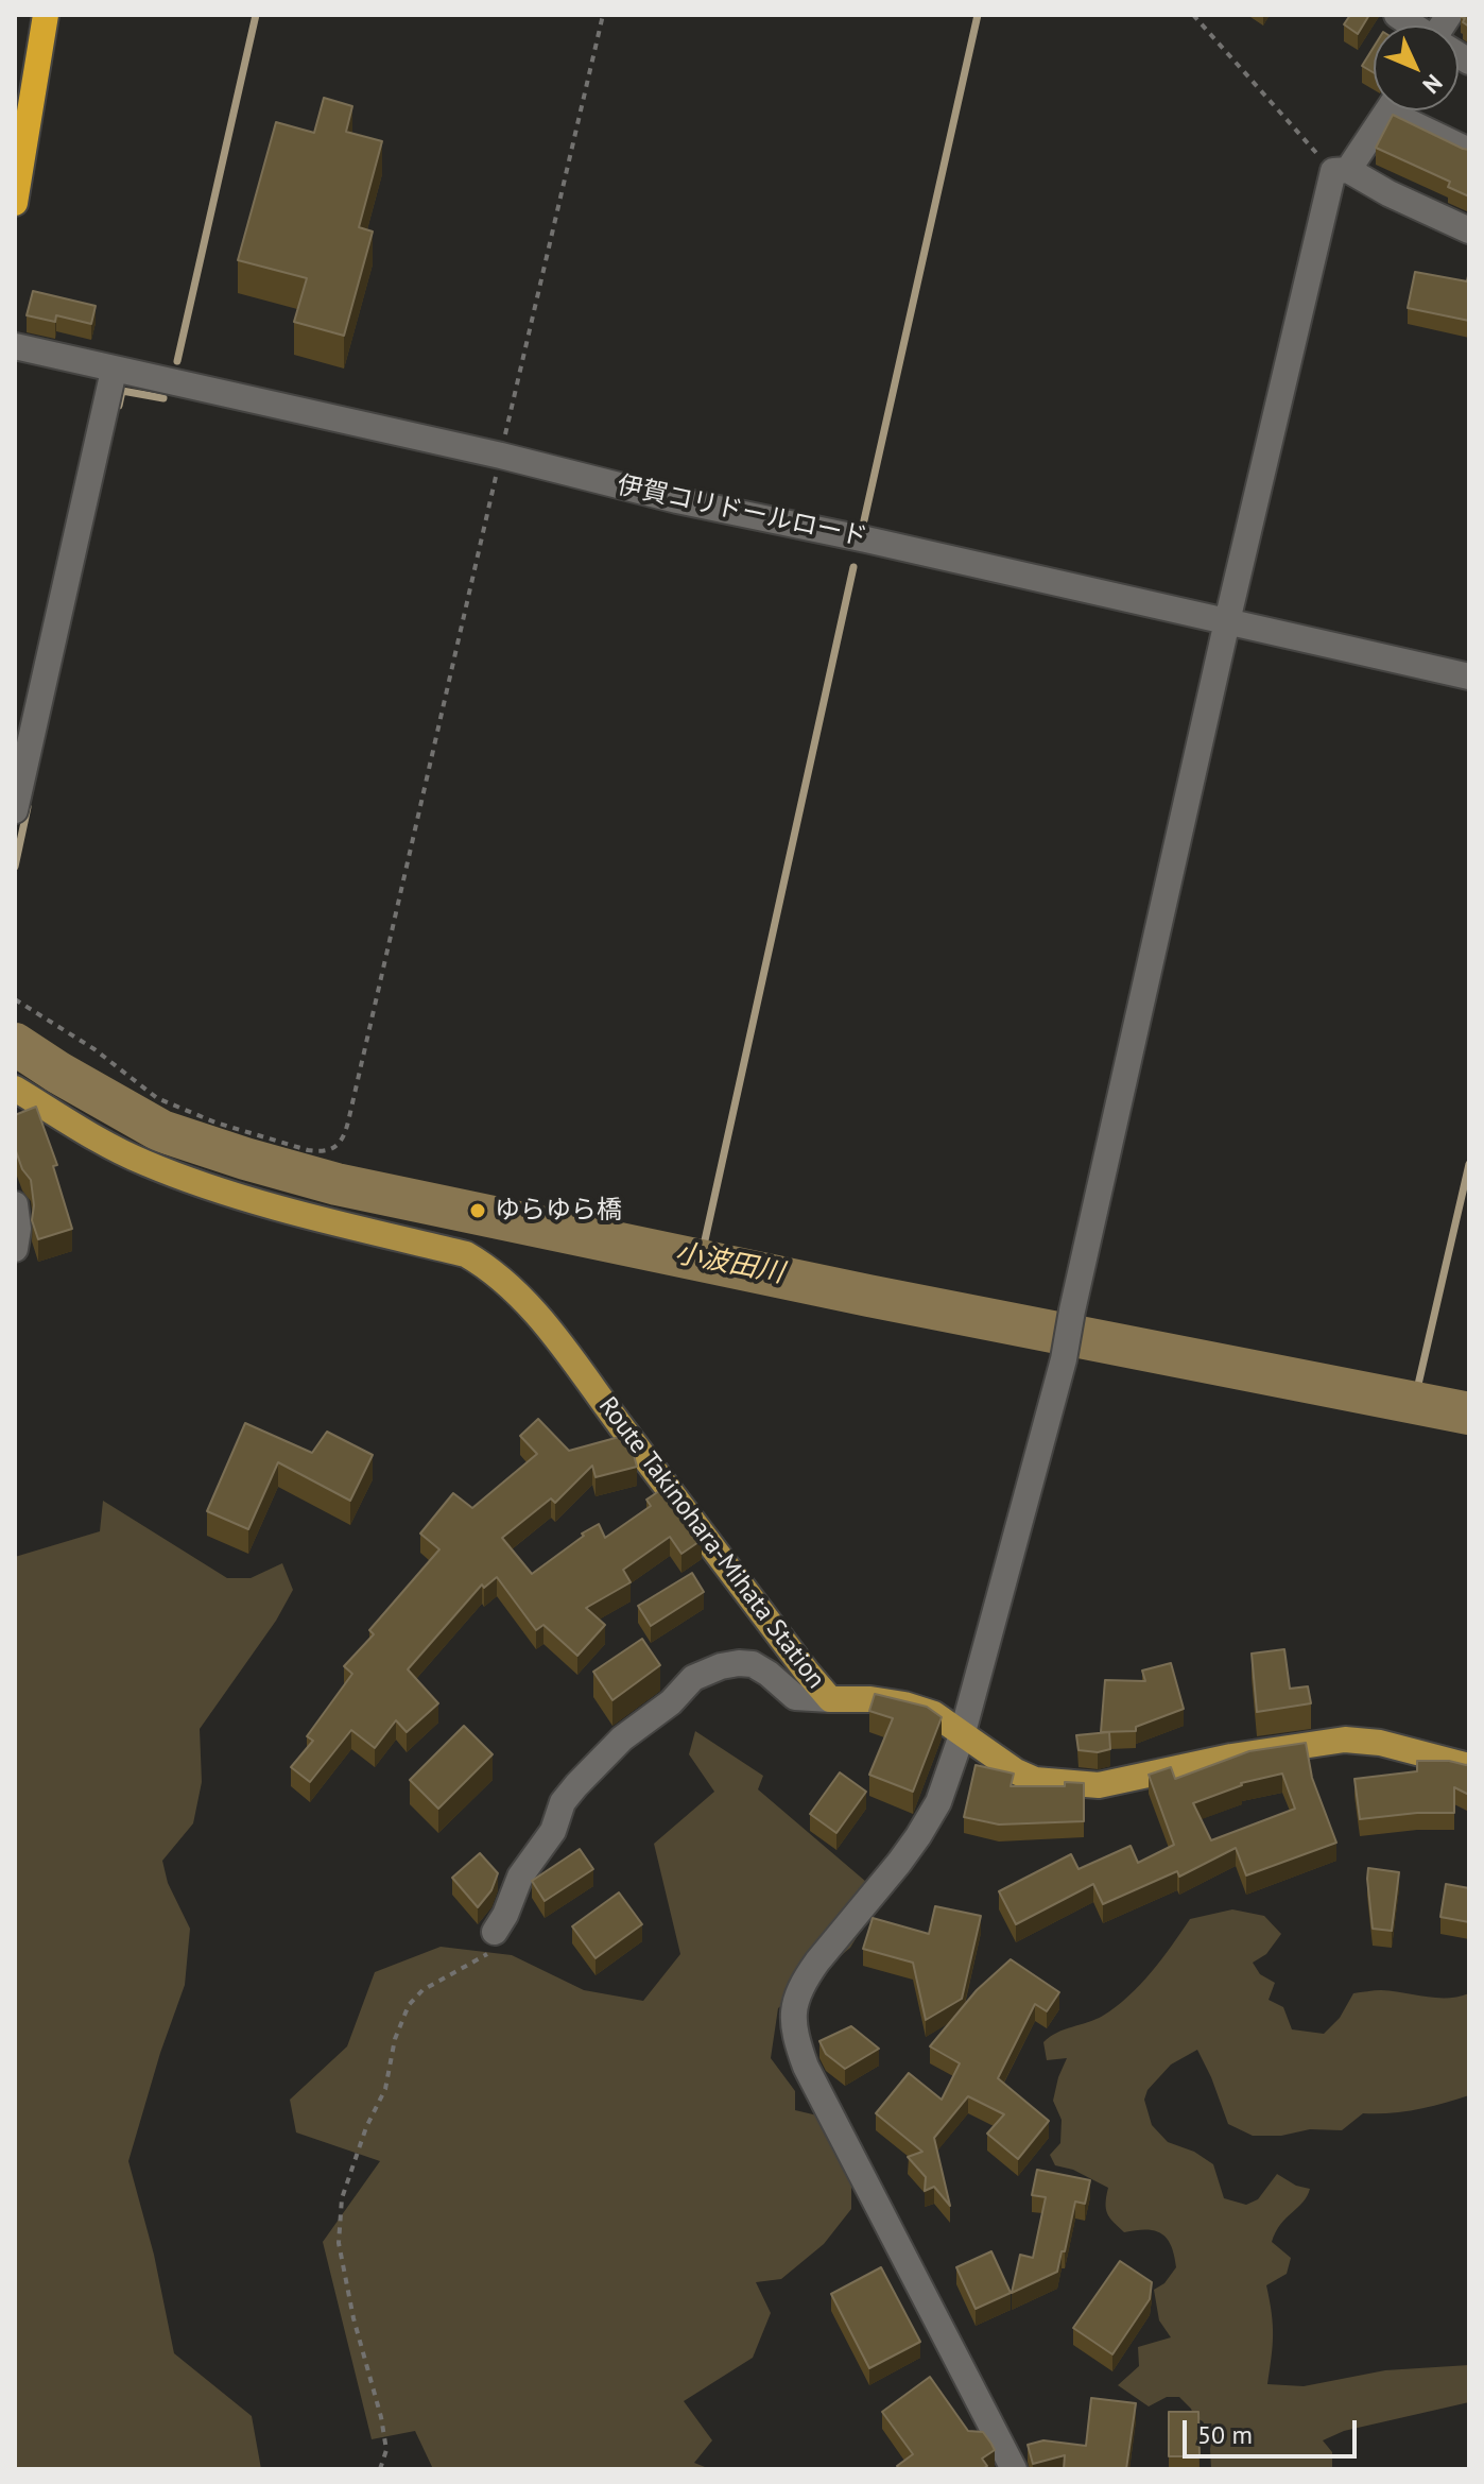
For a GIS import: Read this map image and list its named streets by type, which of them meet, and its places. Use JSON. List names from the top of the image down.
{
  "streets": {
    "main road": ["Route Takinohara-Mihata Station"],
    "street": ["伊賀コリドールロード"]
  },
  "water": ["小波田川"],
  "places": ["ゆらゆら橋"],
  "scale_bar": "50 m",
  "north": "bottom right"
}
